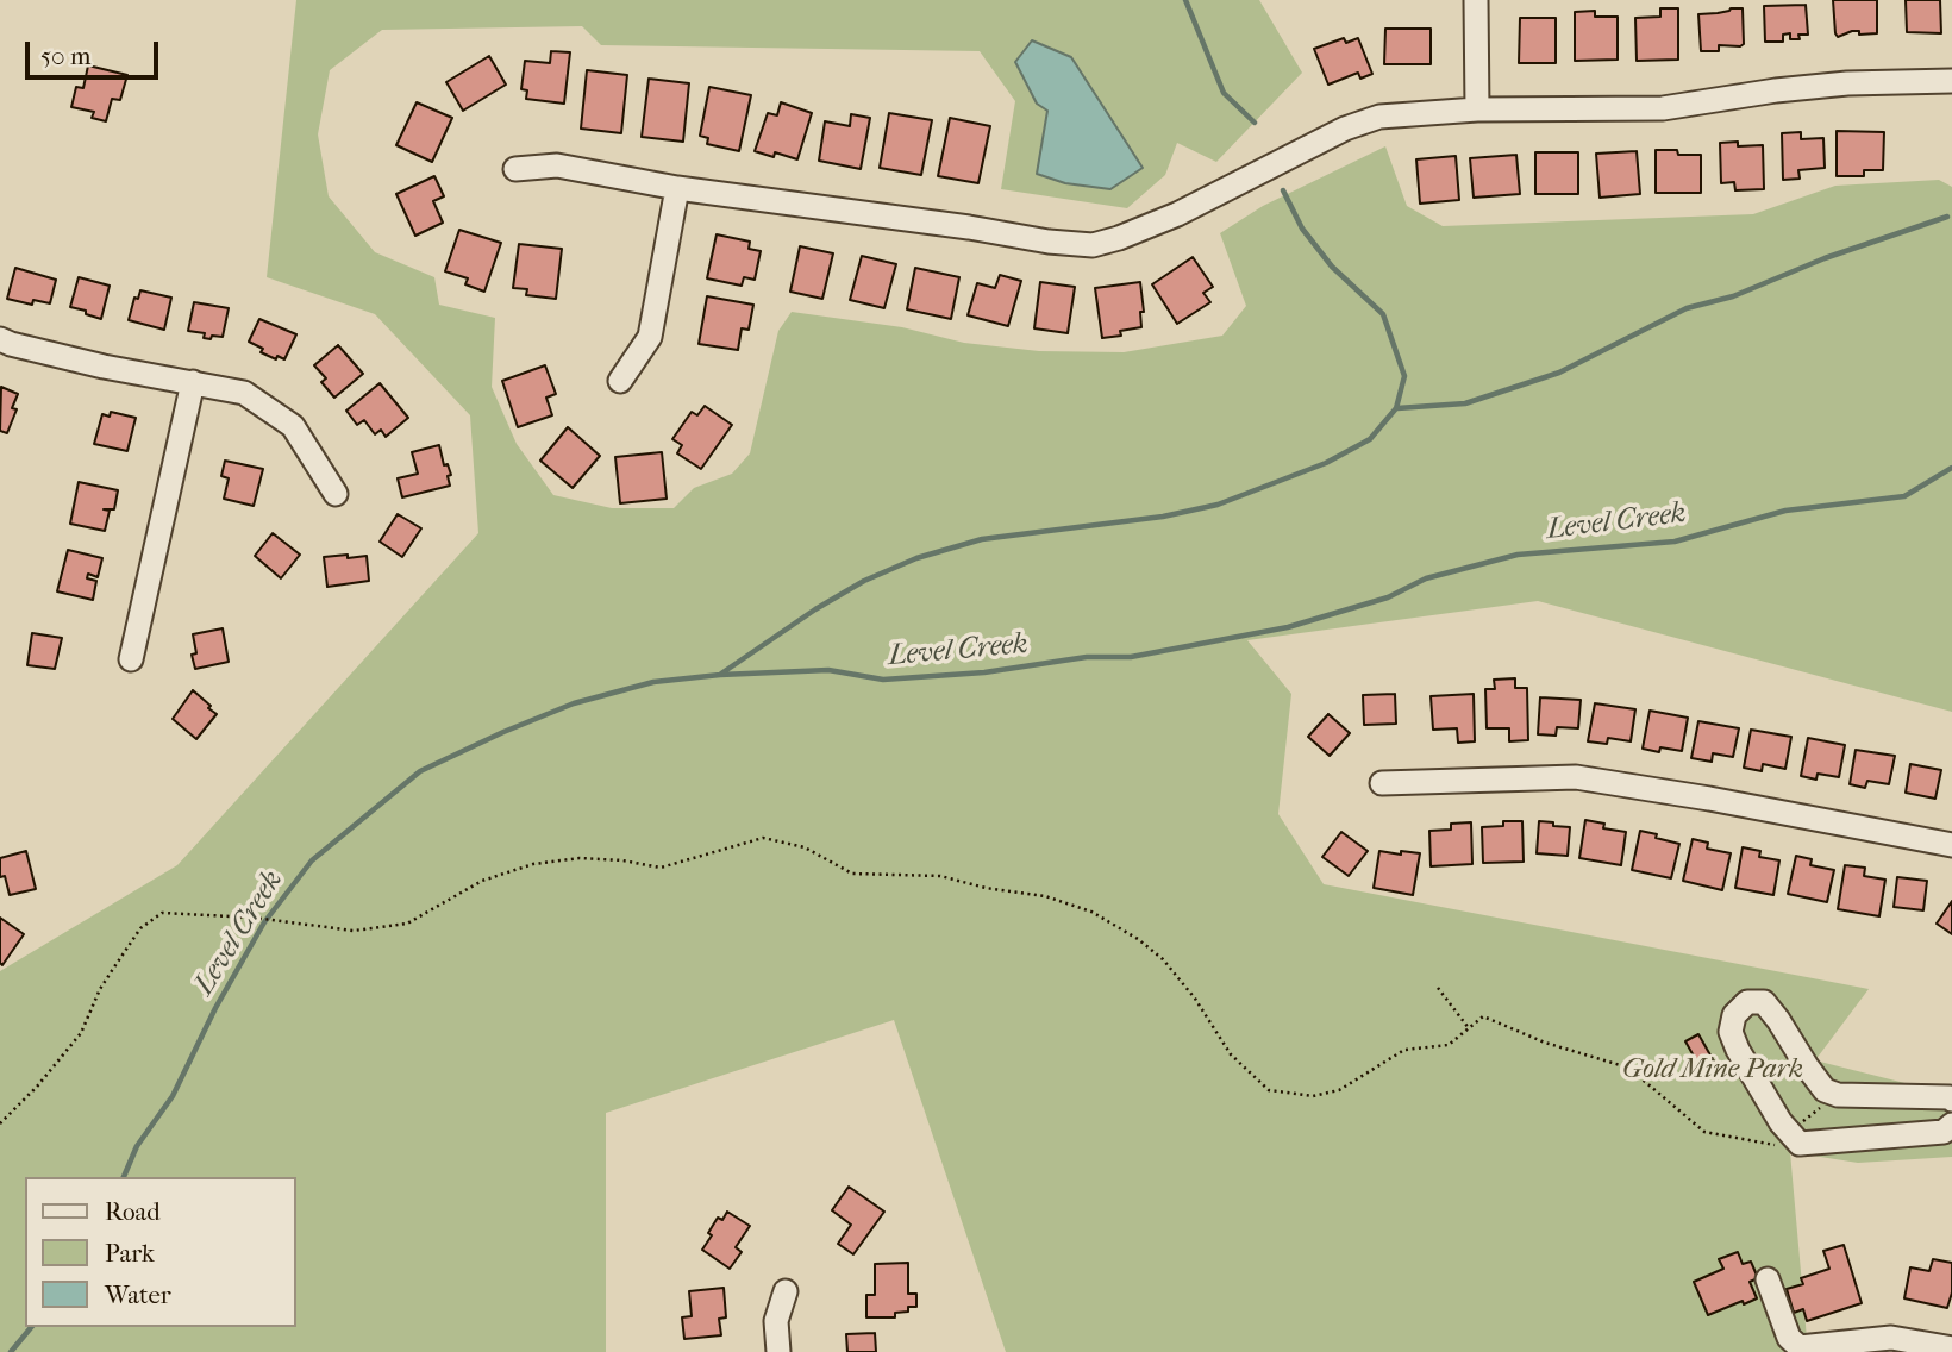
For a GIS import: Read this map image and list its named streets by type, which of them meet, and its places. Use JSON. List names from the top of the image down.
{
  "water": ["Level Creek"],
  "parks": ["Gold Mine Park"],
  "legend": ["Road", "Park", "Water"],
  "scale_bar": "50 m"
}
